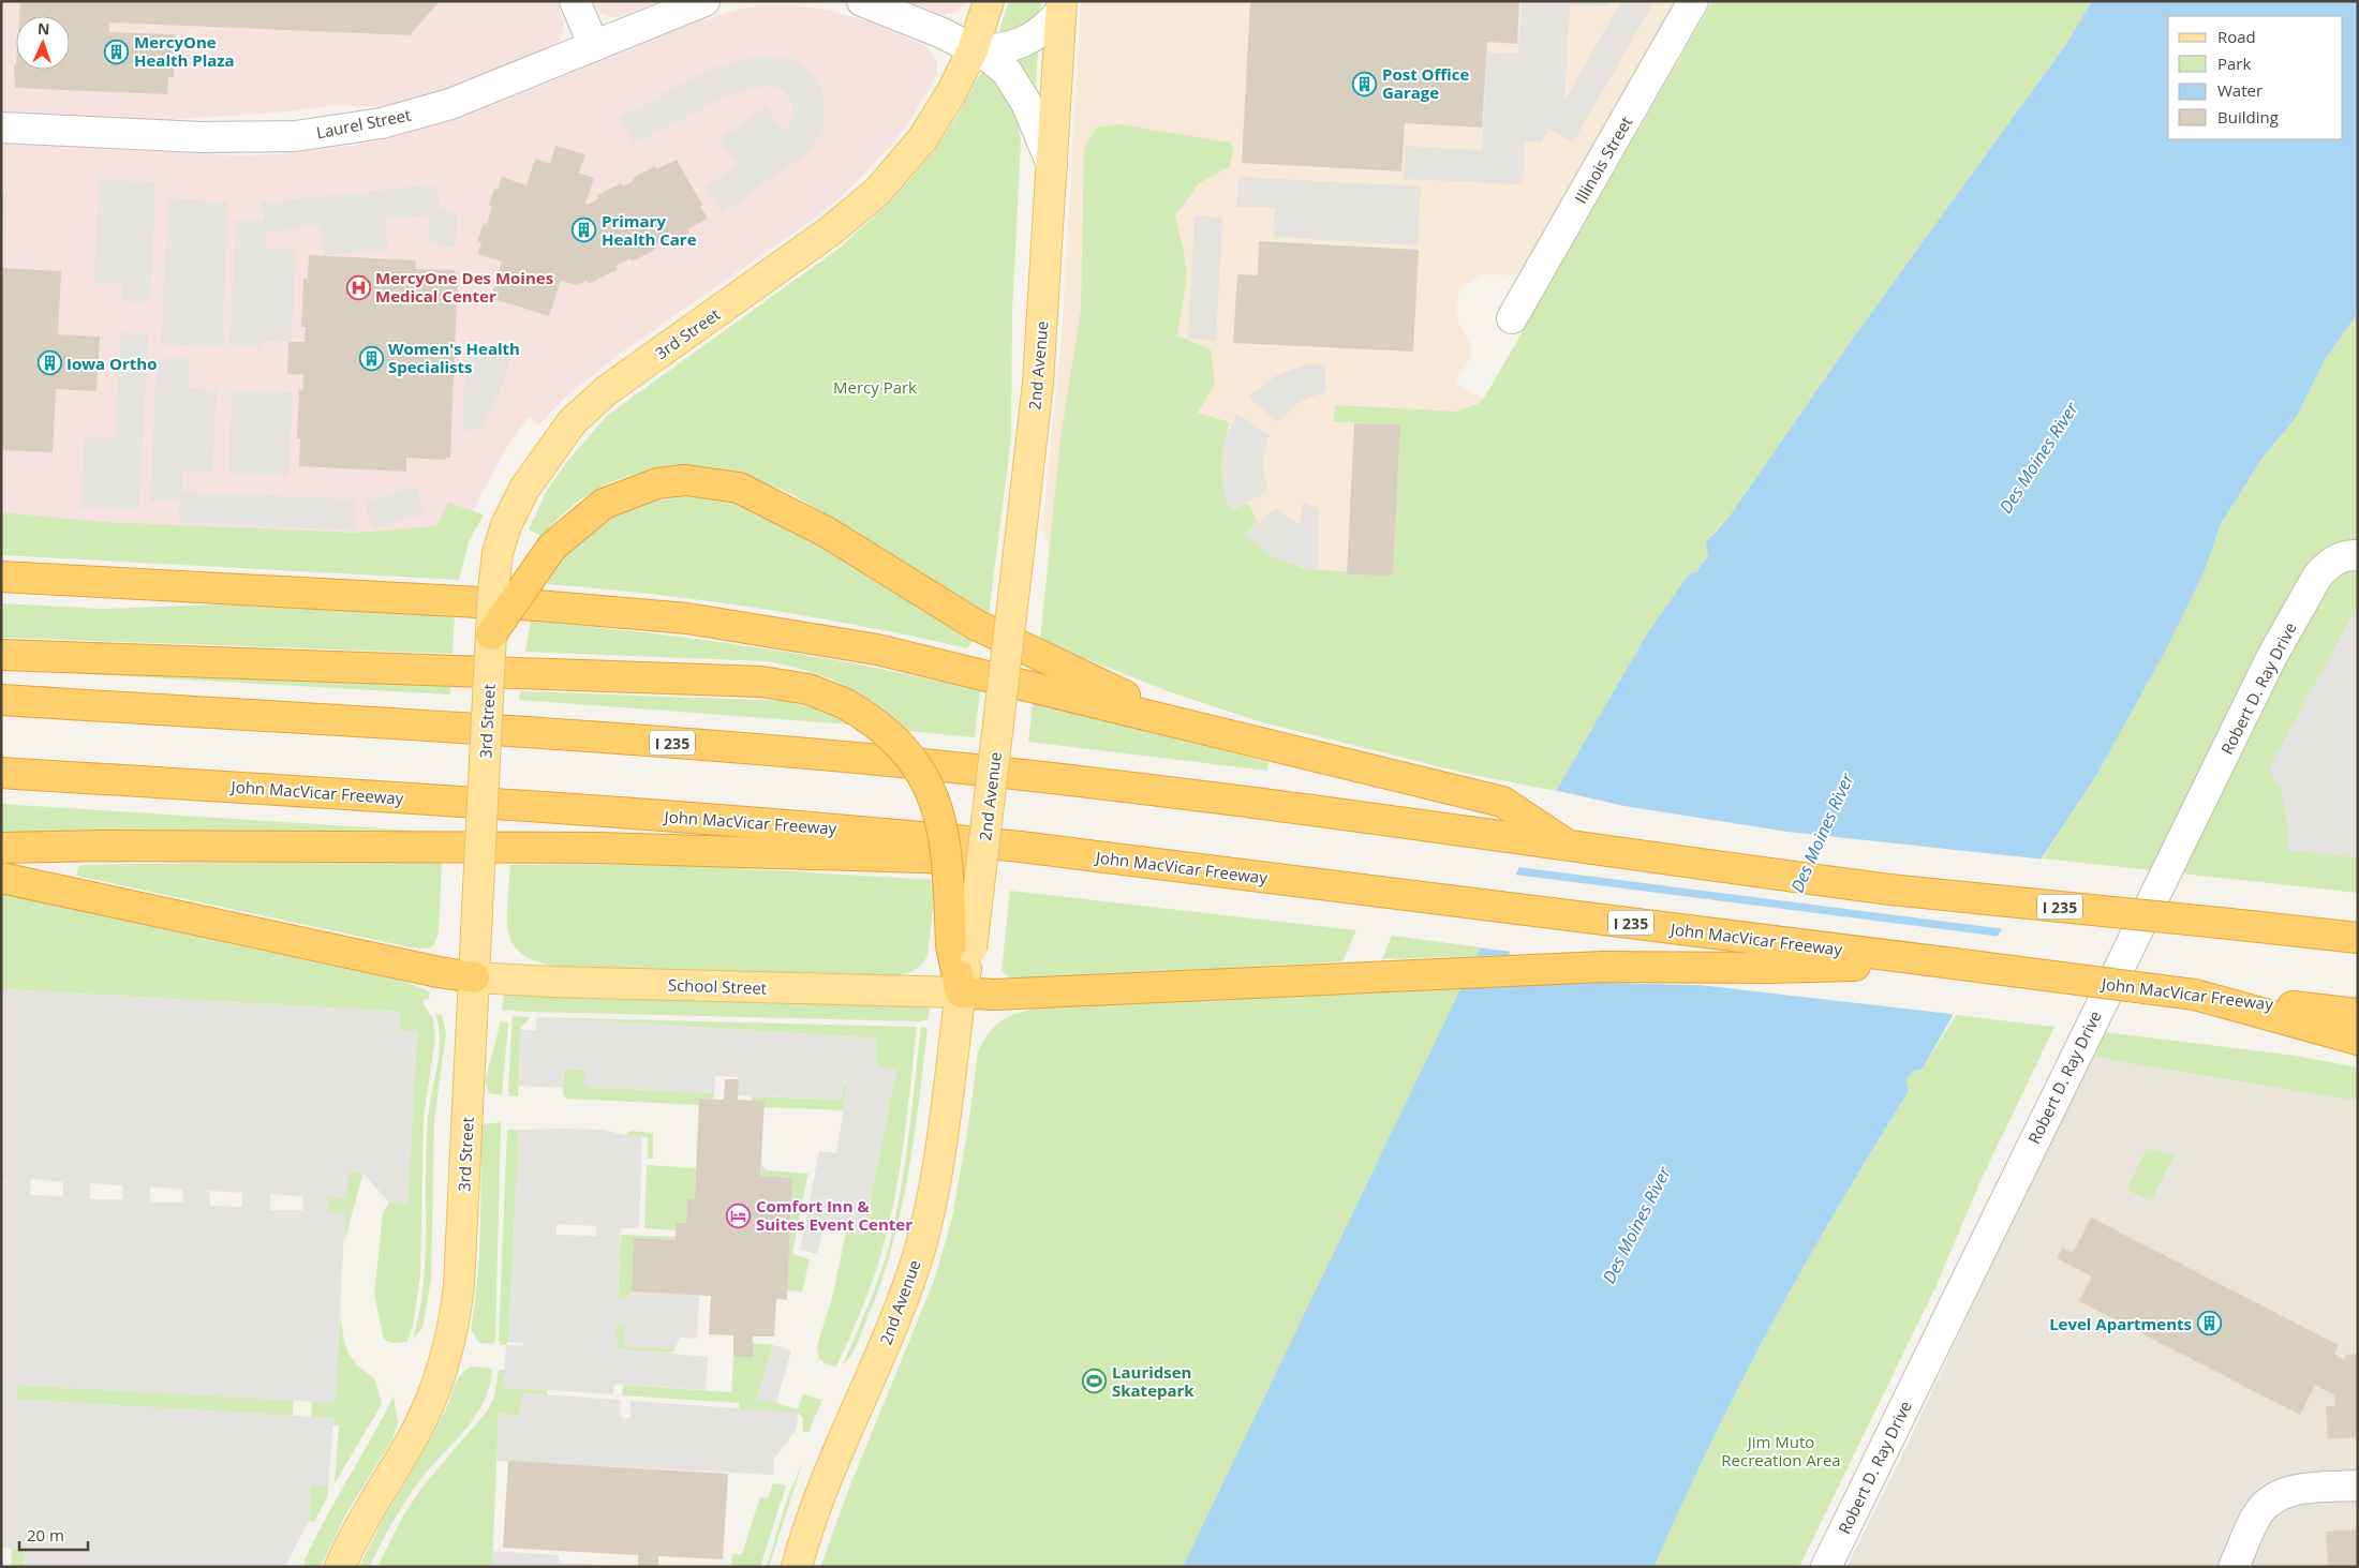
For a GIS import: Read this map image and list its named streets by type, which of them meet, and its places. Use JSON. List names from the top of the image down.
{
  "streets": {
    "highway": ["I 235", "John MacVicar Freeway"],
    "main road": ["3rd Street", "2nd Avenue", "School Street"],
    "street": ["Laurel Street", "Illinois Street", "Robert D. Ray Drive"]
  },
  "crossings": [
    ["3rd Street", "School Street"],
    ["2nd Avenue", "School Street"]
  ],
  "water": ["Des Moines River"],
  "parks": ["Mercy Park", "Jim Muto Recreation Area"],
  "places": {
    "building": [
      "MercyOne Health Plaza",
      "Post Office Garage",
      "Primary Health Care",
      "Women's Health Specialists",
      "Iowa Ortho",
      "Level Apartments"
    ],
    "hospital": ["MercyOne Des Moines Medical Center"],
    "hotel": ["Comfort Inn & Suites Event Center"],
    "sports": ["Lauridsen Skatepark"]
  },
  "legend": [
    "Road",
    "Park",
    "Water",
    "Building"
  ],
  "scale_bar": "20 m",
  "north": "top"
}
